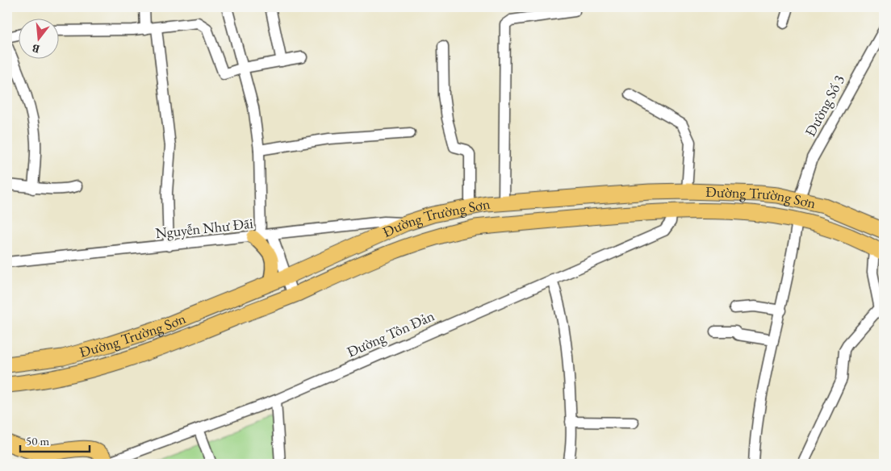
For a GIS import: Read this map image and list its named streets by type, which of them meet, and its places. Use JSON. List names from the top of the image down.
{
  "streets": {
    "highway": ["Đường Trường Sơn"],
    "street": ["Đường Số 3", "Nguyễn Như Đãi", "Đường Tôn Đản"]
  },
  "crossings": [
    ["Đường Số 3", "Đường Trường Sơn"],
    ["Đường Trường Sơn", "Nguyễn Như Đãi"],
    ["Đường Trường Sơn", "Đường Tôn Đản"]
  ],
  "scale_bar": "50 m",
  "north": "bottom"
}
